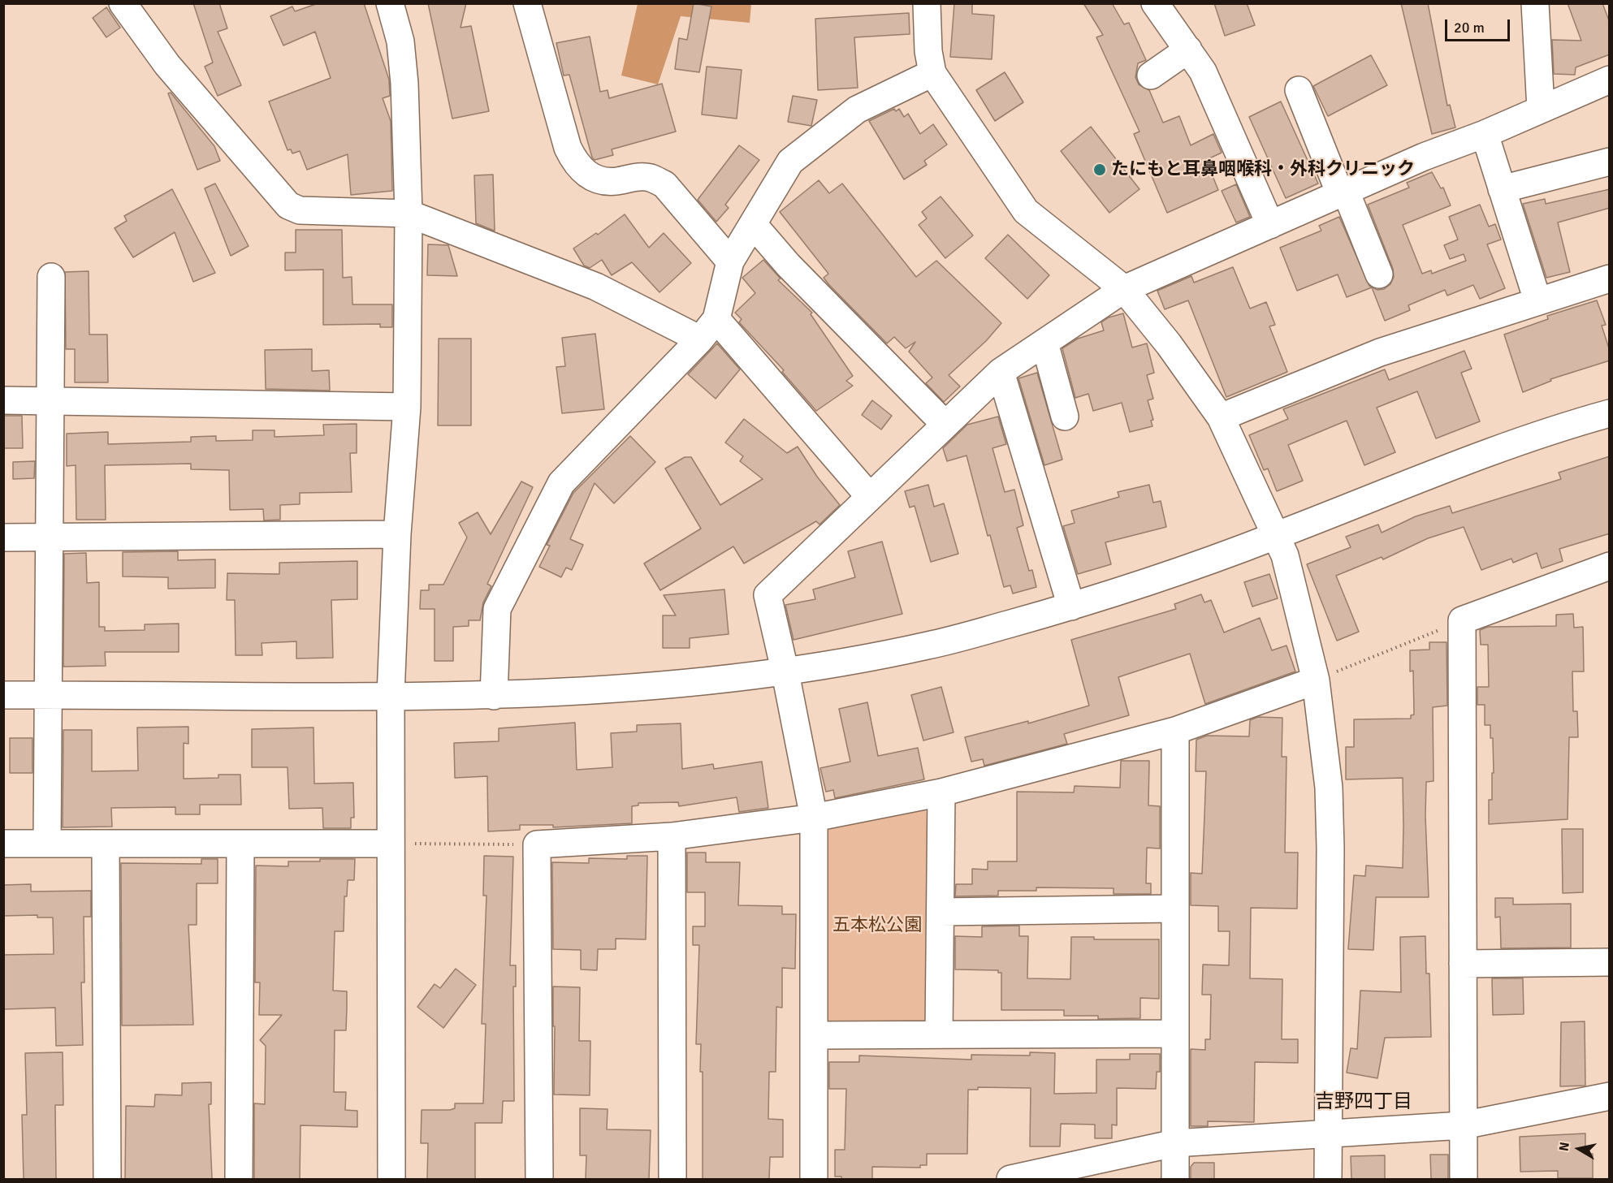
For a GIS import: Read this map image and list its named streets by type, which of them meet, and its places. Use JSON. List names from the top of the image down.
{
  "districts": ["吉野四丁目"],
  "parks": ["五本松公園"],
  "places": ["たにもと耳鼻咽喉科・外科クリニック"],
  "scale_bar": "20 m",
  "north": "left"
}
